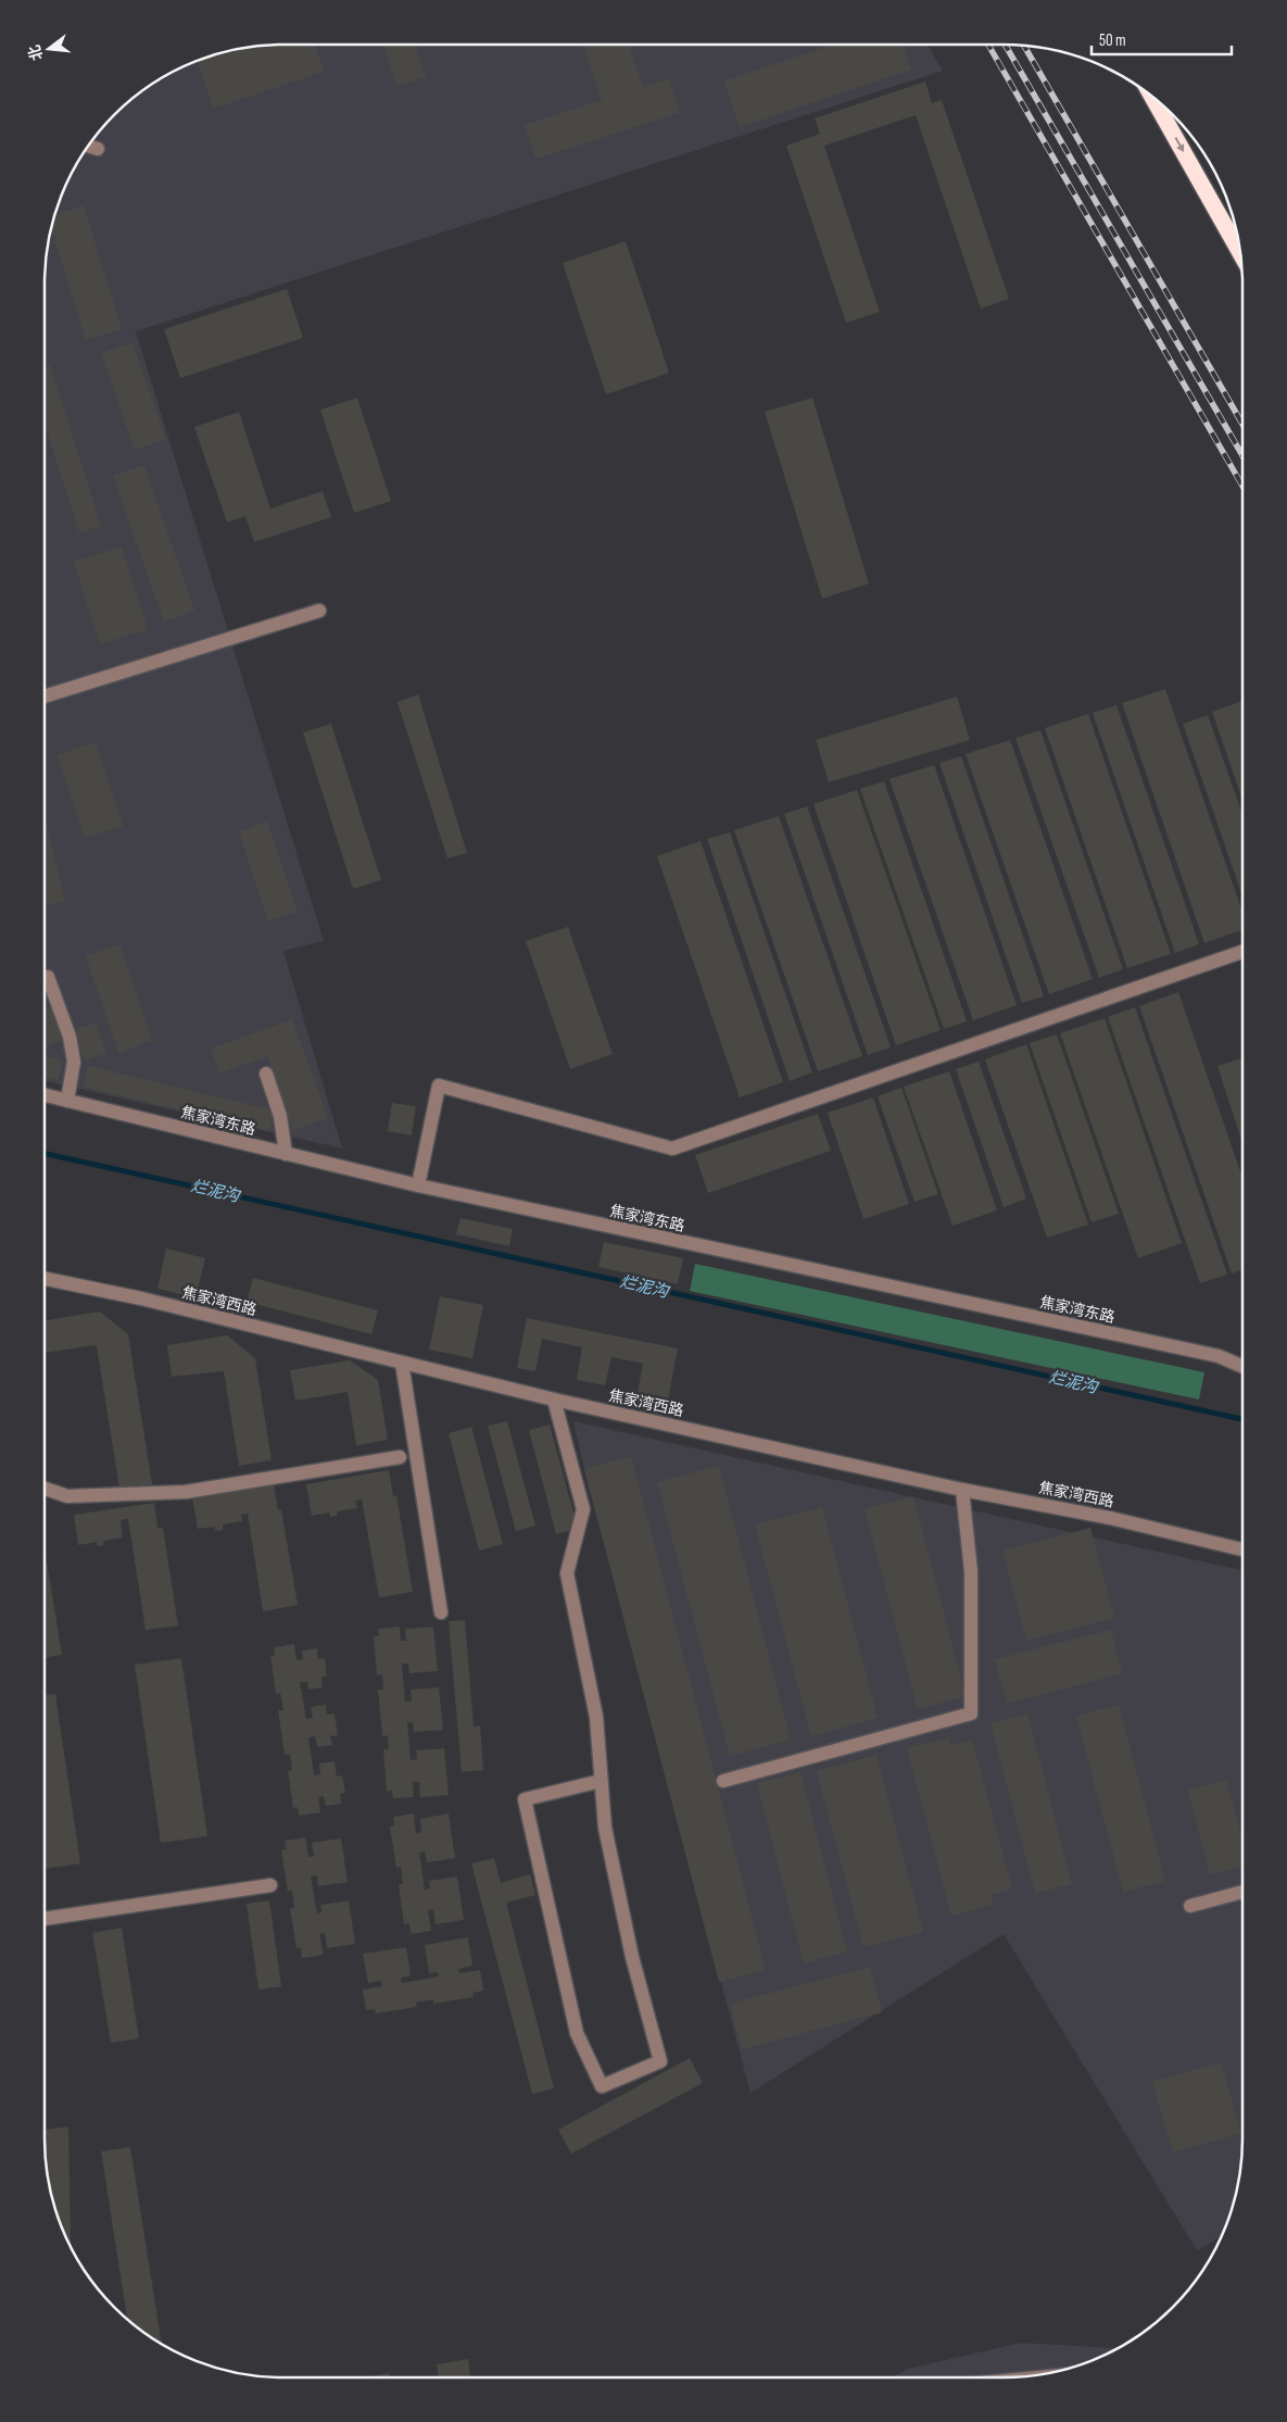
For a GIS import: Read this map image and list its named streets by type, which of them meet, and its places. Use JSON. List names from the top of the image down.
{
  "streets": {
    "street": ["焦家湾东路", "焦家湾西路"]
  },
  "water": ["烂泥沟"],
  "scale_bar": "50 m",
  "north": "left"
}
